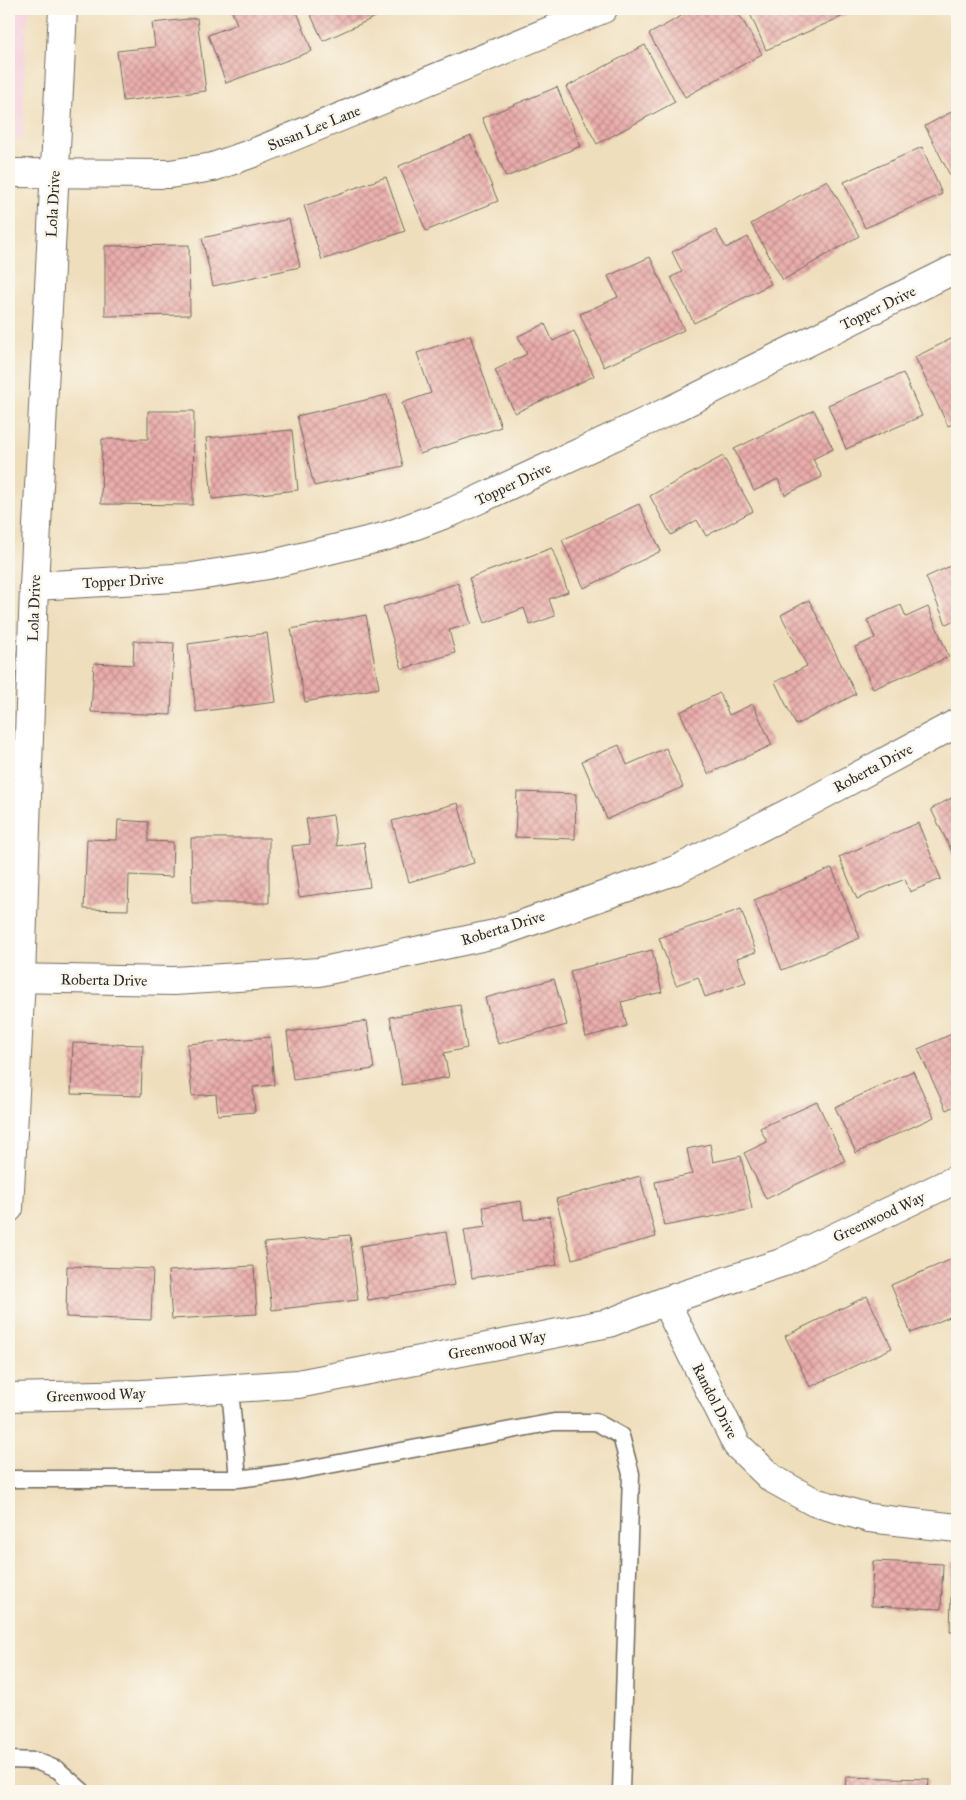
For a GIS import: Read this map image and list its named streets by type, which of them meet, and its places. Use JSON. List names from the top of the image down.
{
  "streets": {
    "street": [
      "Susan Lee Lane",
      "Lola Drive",
      "Topper Drive",
      "Roberta Drive",
      "Greenwood Way",
      "Randol Drive"
    ]
  },
  "crossings": [
    ["Susan Lee Lane", "Lola Drive"],
    ["Lola Drive", "Topper Drive"],
    ["Lola Drive", "Roberta Drive"],
    ["Greenwood Way", "Randol Drive"]
  ]
}
